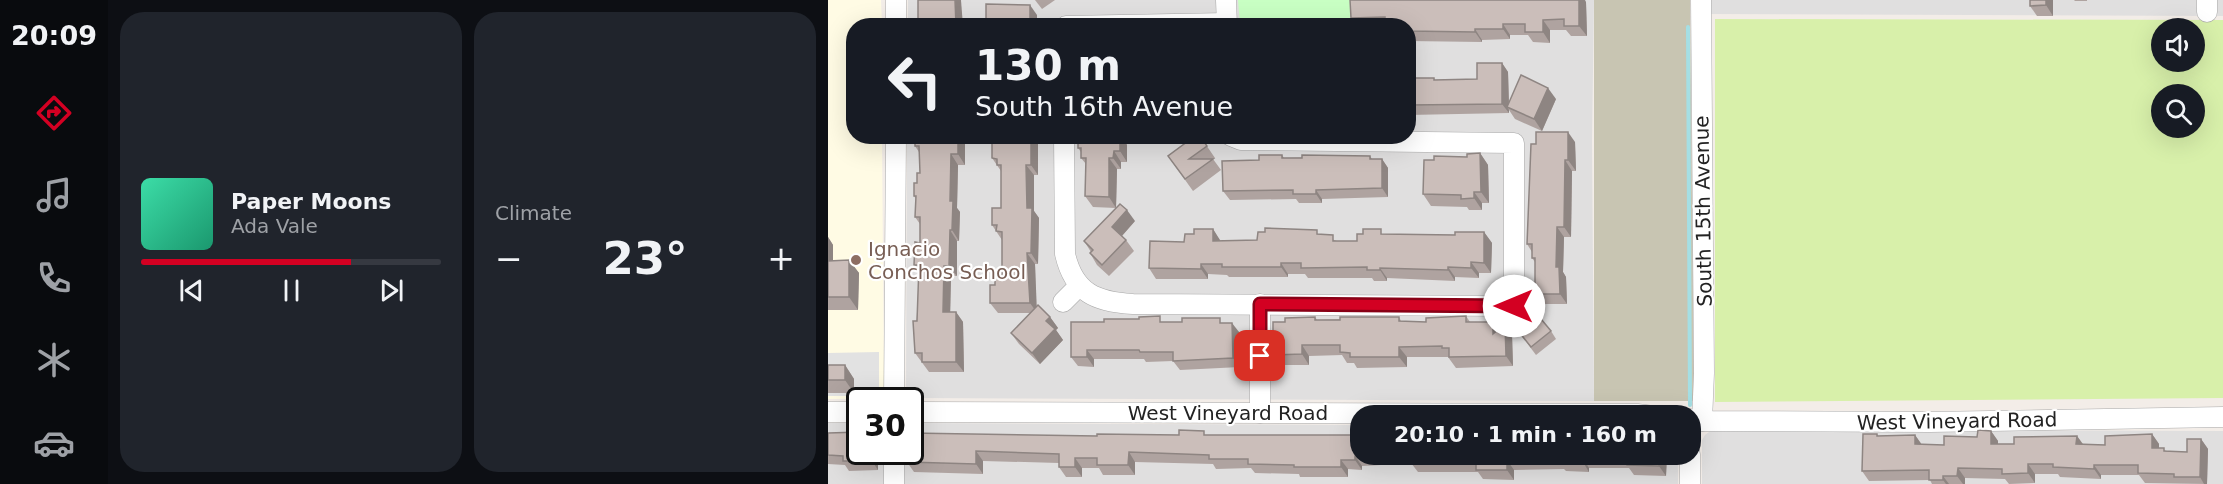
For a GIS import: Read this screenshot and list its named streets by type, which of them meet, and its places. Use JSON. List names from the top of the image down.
{
  "streets": {
    "street": ["South 15th Avenue", "West Vineyard Road"]
  },
  "places": ["Ignacio Conchos School"],
  "page": {
    "tabs": "20:09",
    "tile": "Climate",
    "turn": ["130 m", "South 16th Avenue"],
    "song": ["Paper Moons", "Ada Vale"],
    "heat": ["−", "23°", "+"],
    "limit": "30",
    "trip": "20:10 · 1 min · 160 m"
  }
}
